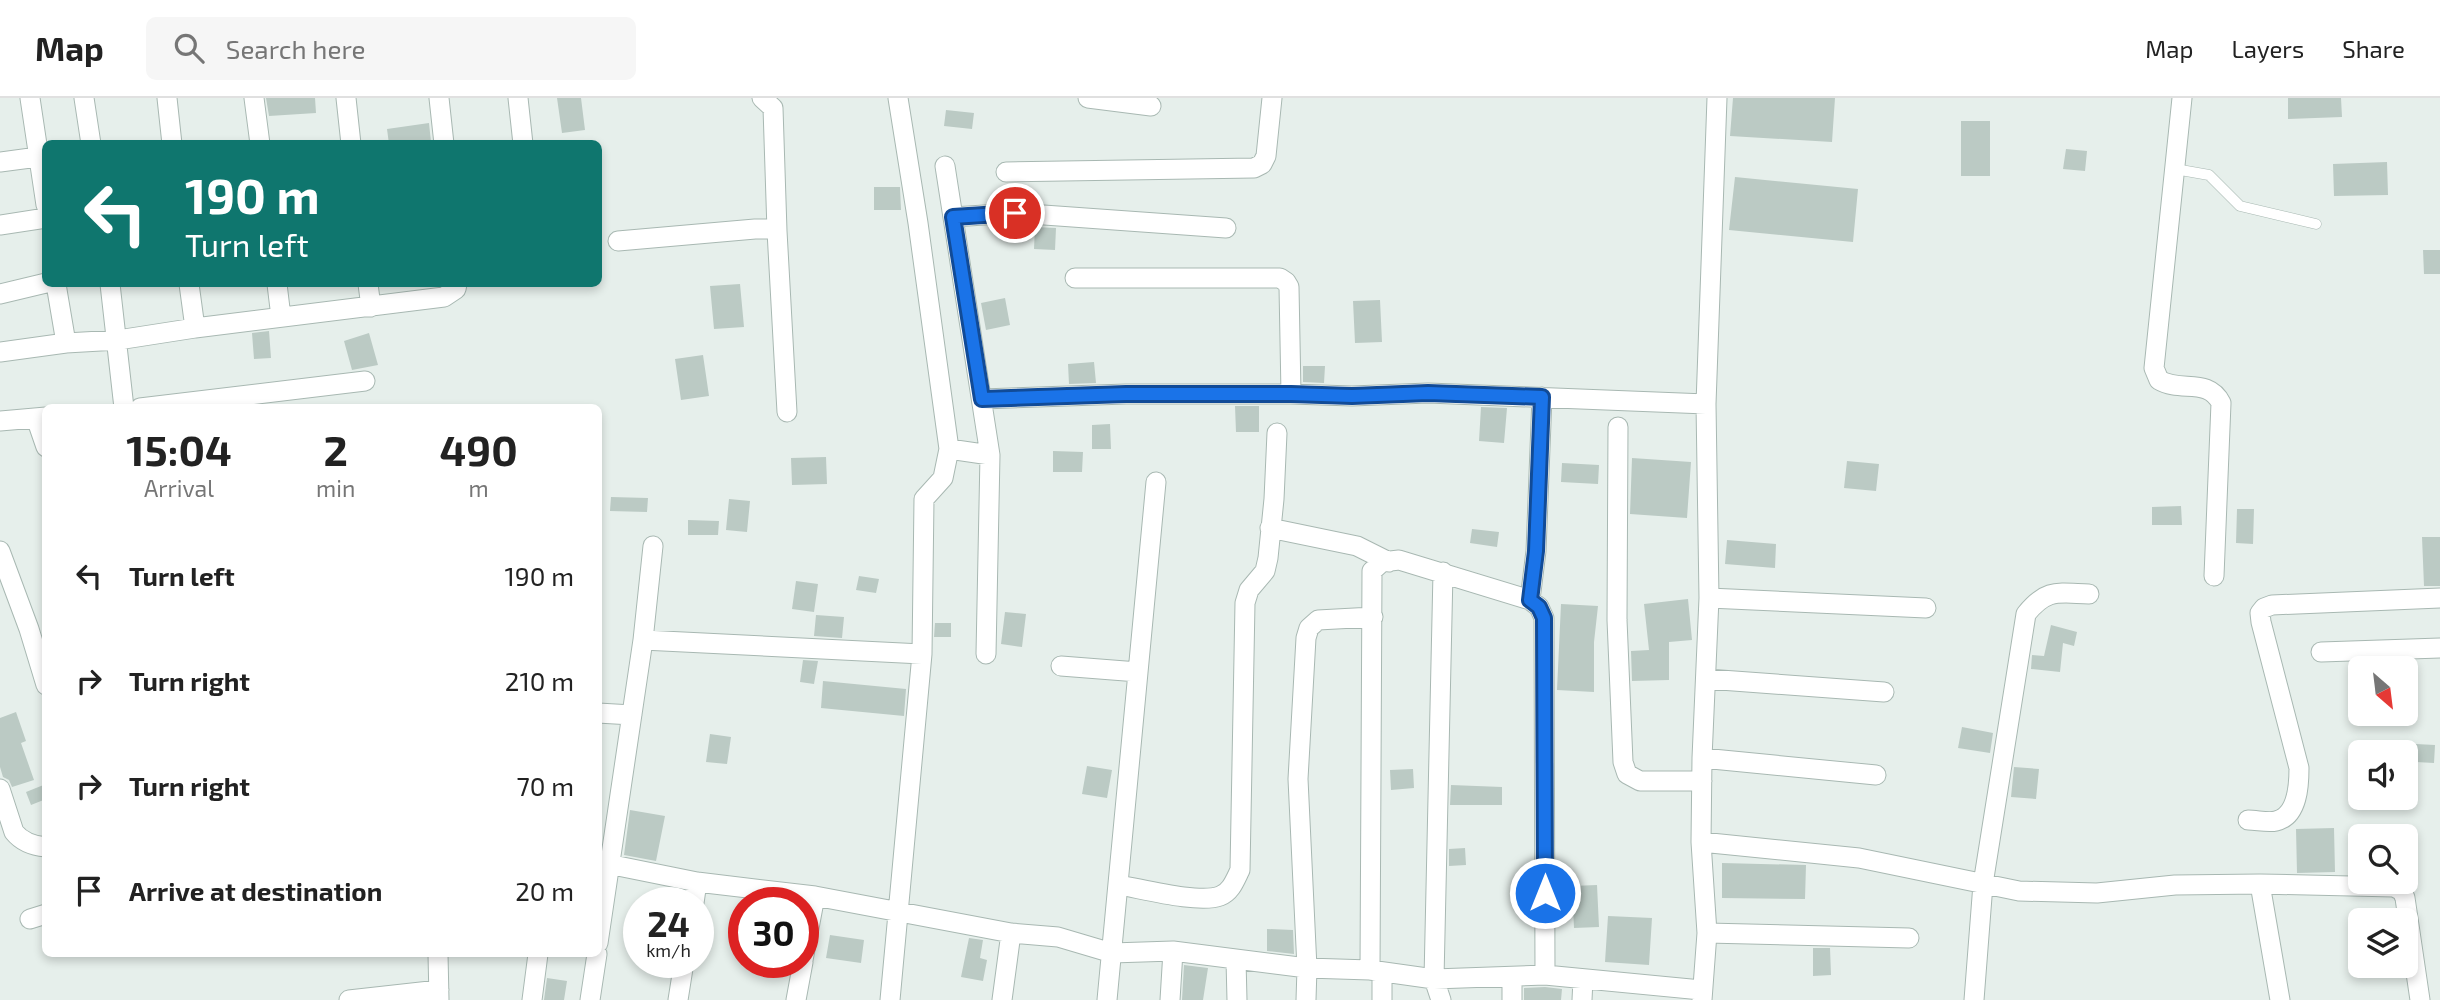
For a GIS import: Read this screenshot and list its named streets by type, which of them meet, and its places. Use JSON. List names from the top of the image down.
{
  "north": "bottom right",
  "page": {
    "header": "Map",
    "search": "Search here",
    "nav": ["Map", "Layers", "Share"],
    "turn": ["190 m", "Turn left"],
    "eta": [
      "15:04",
      "Arrival",
      "2",
      "min",
      "490",
      "m"
    ],
    "list": [
      {
        "name": "Turn left",
        "value": "190 m"
      },
      {
        "name": "Turn right",
        "value": "210 m"
      },
      {
        "name": "Turn right",
        "value": "70 m"
      },
      {
        "name": "Arrive at destination",
        "value": "20 m"
      }
    ],
    "speed": "24 km/h",
    "limit": "30"
  }
}
